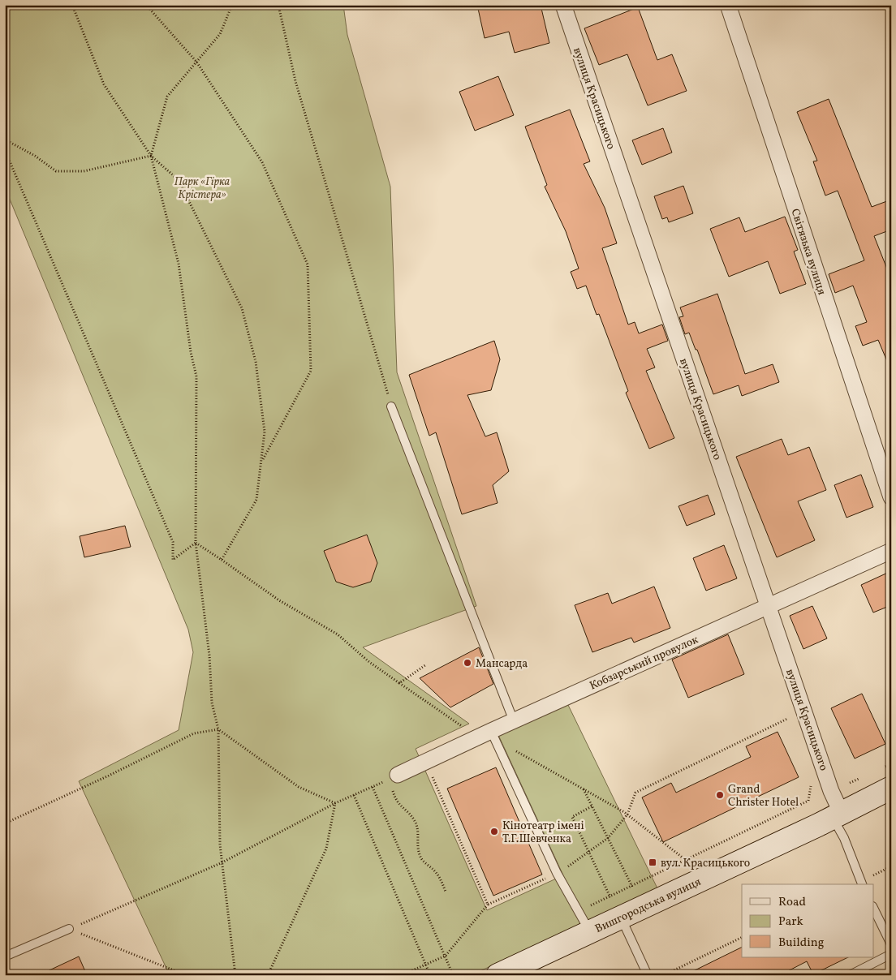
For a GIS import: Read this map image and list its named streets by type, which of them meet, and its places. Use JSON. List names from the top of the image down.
{
  "streets": {
    "main road": ["Вишгородська вулиця"],
    "street": ["вулиця Красицького", "Світязька вулиця", "Кобзарський провулок"]
  },
  "crossings": [
    ["вулиця Красицького", "Кобзарський провулок"],
    ["вулиця Красицького", "Вишгородська вулиця"]
  ],
  "parks": ["Парк «Гірка Крістера»"],
  "places": {
    "other": ["Мансарда", "Grand Christer Hotel", "Кінотеатр імені Т.Г.Шевченка"],
    "transit": ["вул. Красицького"]
  },
  "legend": ["Road", "Park", "Building"]
}
